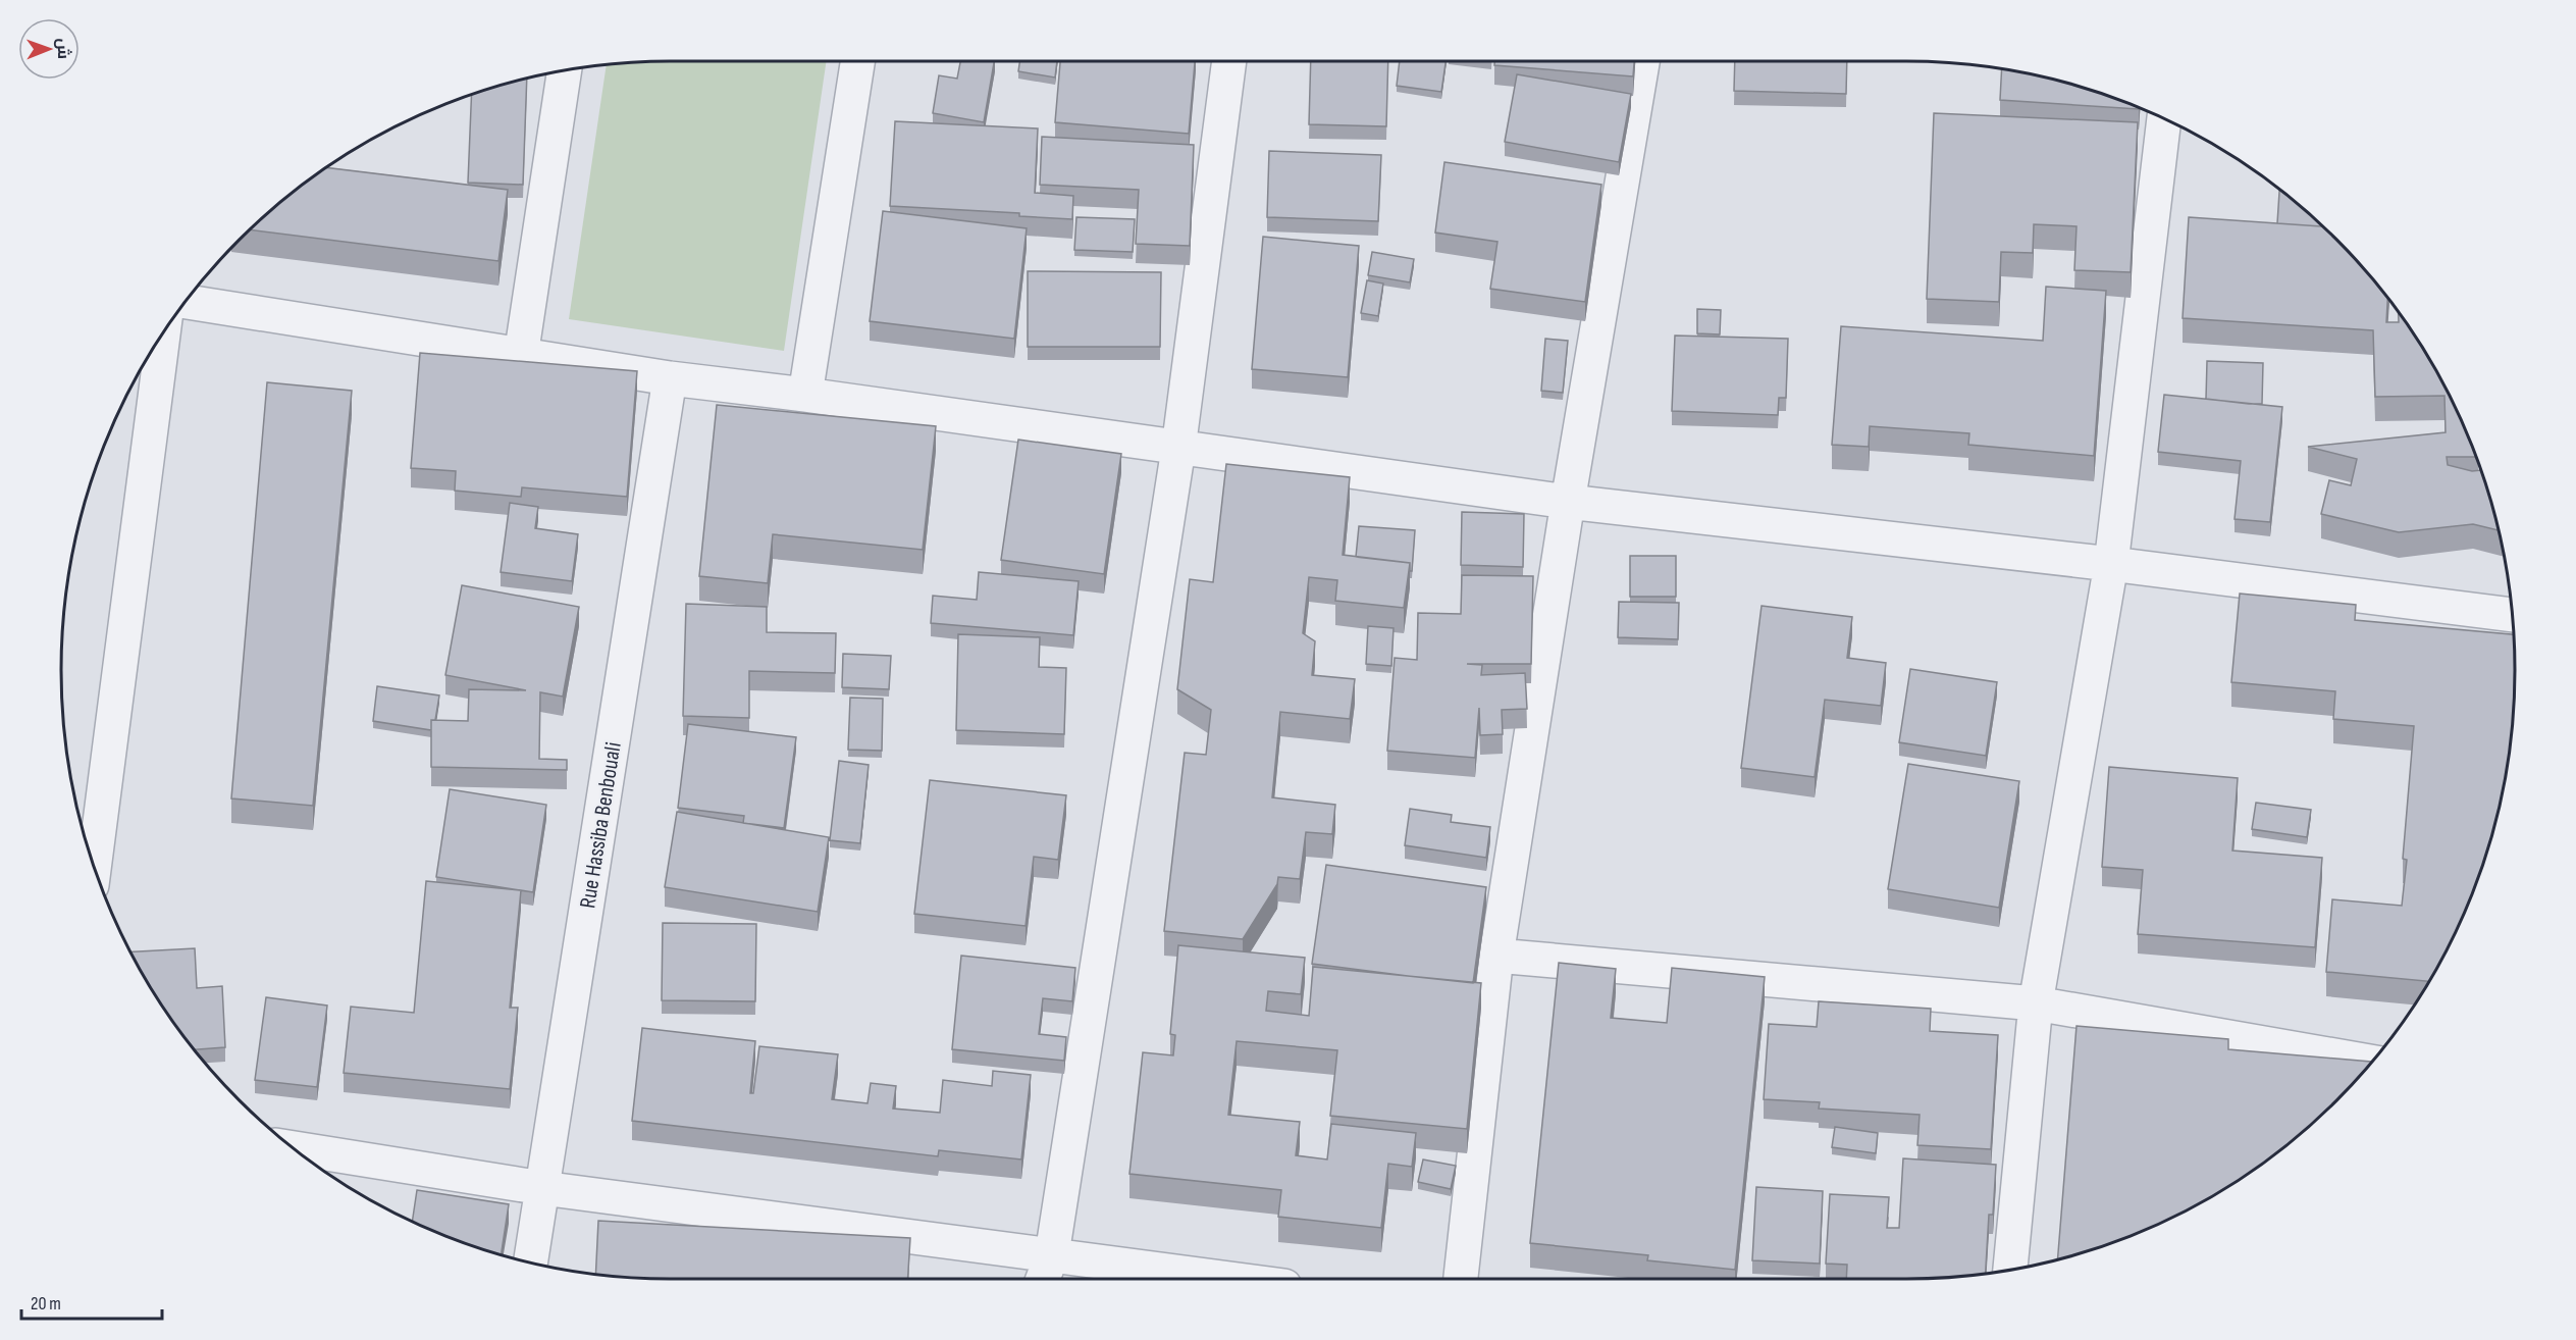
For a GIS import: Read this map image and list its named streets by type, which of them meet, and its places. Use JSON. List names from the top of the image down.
{
  "streets": {
    "street": ["Rue Hassiba Benbouali"]
  },
  "scale_bar": "20 m",
  "north": "right"
}
